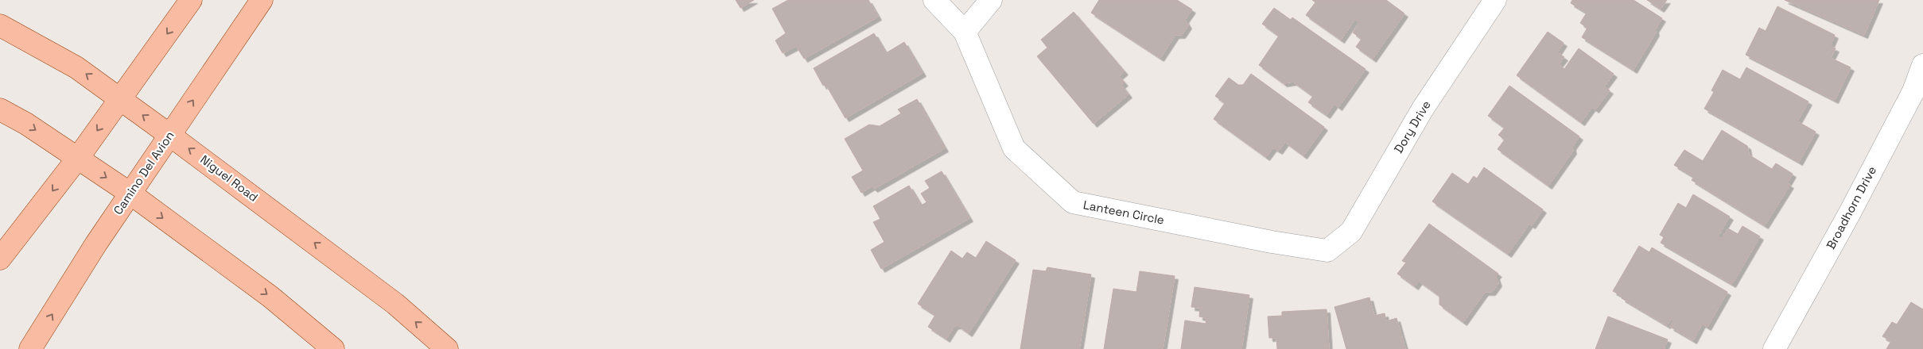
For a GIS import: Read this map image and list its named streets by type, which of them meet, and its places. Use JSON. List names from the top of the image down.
{
  "streets": {
    "main road": ["Camino Del Avion", "Niguel Road"],
    "street": ["Dory Drive", "Broadhorn Drive", "Lanteen Circle"]
  },
  "crossings": [
    ["Dory Drive", "Lanteen Circle"],
    ["Camino Del Avion", "Niguel Road"]
  ]
}
